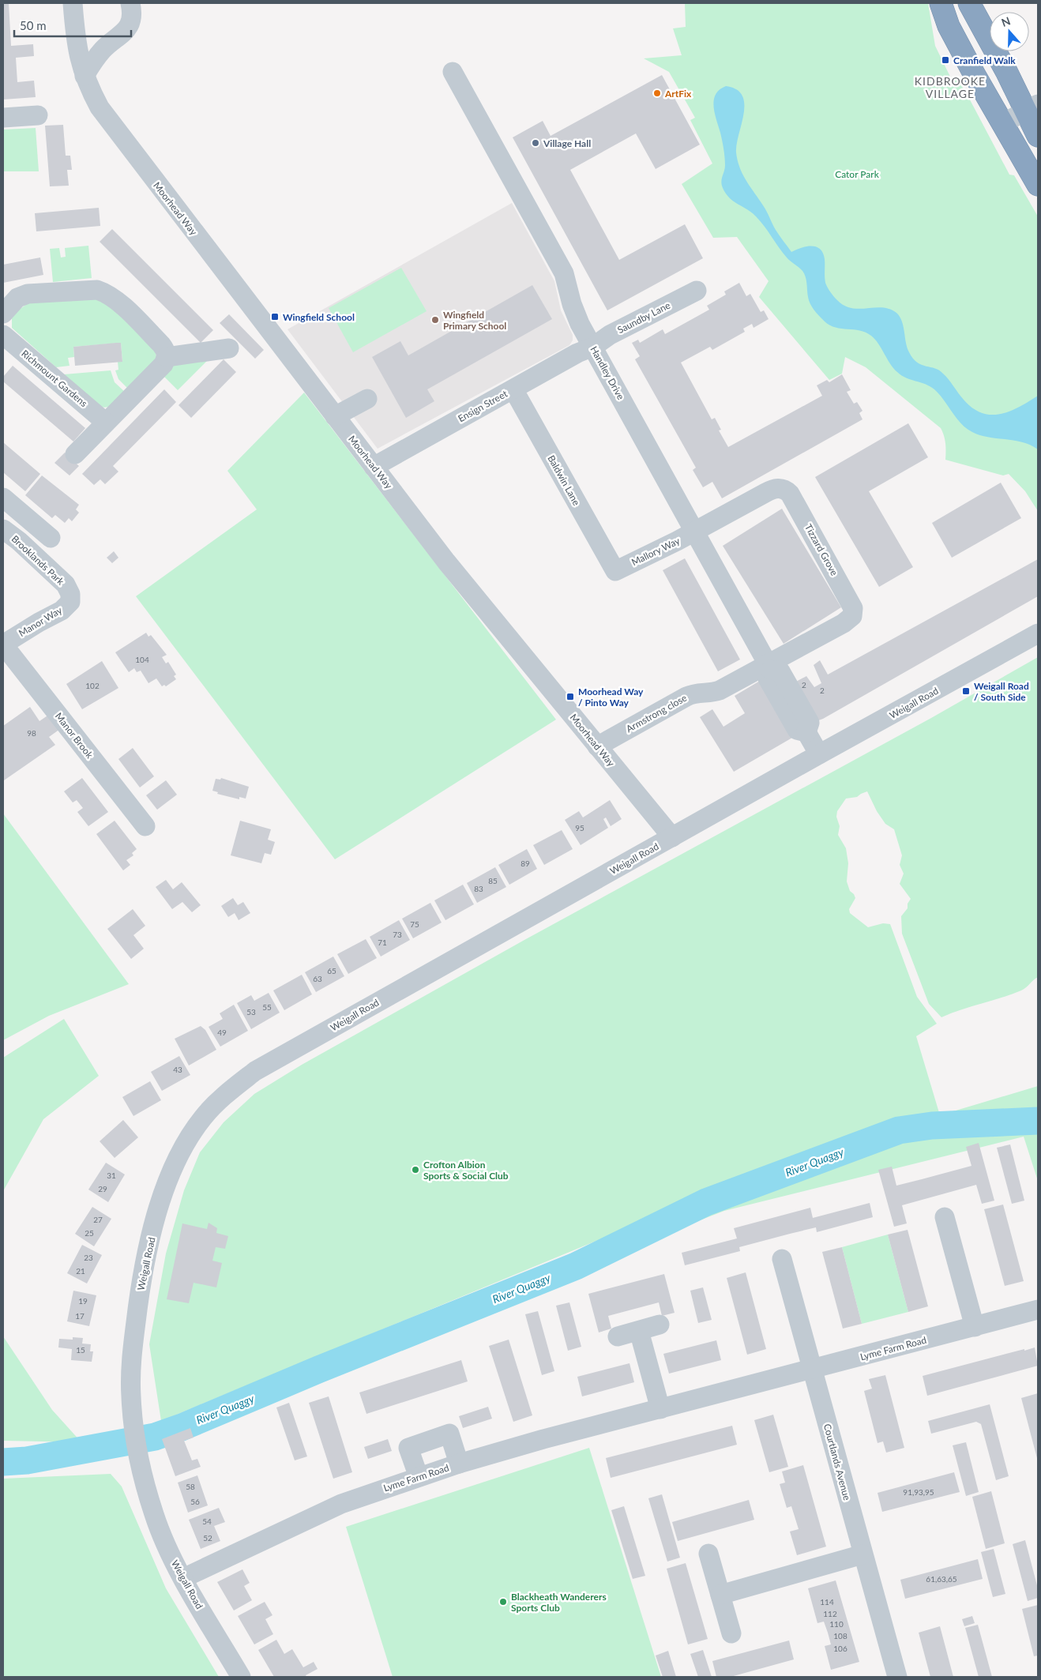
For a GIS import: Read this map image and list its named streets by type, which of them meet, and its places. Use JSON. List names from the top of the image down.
{
  "streets": {
    "street": [
      "Moorhead Way",
      "Saundby Lane",
      "Handley Drive",
      "Richmount Gardens",
      "Ensign Street",
      "Baldwin Lane",
      "Tizzard Grove",
      "Mallory Way",
      "Brooklands Park",
      "Manor Way",
      "Weigall Road",
      "Armstrong close",
      "Manor Brook",
      "Lyme Farm Road",
      "Courtlands Avenue"
    ]
  },
  "crossings": [
    ["Moorhead Way", "Ensign Street"],
    ["Moorhead Way", "Weigall Road"],
    ["Moorhead Way", "Armstrong close"],
    ["Saundby Lane", "Handley Drive"],
    ["Saundby Lane", "Ensign Street"],
    ["Handley Drive", "Ensign Street"],
    ["Handley Drive", "Tizzard Grove"],
    ["Handley Drive", "Mallory Way"],
    ["Handley Drive", "Weigall Road"],
    ["Handley Drive", "Armstrong close"],
    ["Ensign Street", "Baldwin Lane"],
    ["Baldwin Lane", "Mallory Way"],
    ["Tizzard Grove", "Mallory Way"],
    ["Tizzard Grove", "Armstrong close"],
    ["Brooklands Park", "Manor Way"],
    ["Manor Way", "Manor Brook"],
    ["Weigall Road", "Lyme Farm Road"],
    ["Lyme Farm Road", "Courtlands Avenue"]
  ],
  "districts": ["KIDBROOKE VILLAGE"],
  "water": ["River Quaggy"],
  "parks": ["Cator Park"],
  "places": {
    "transit": [
      "Cranfield Walk",
      "Wingfield School",
      "Weigall Road / South Side",
      "Moorhead Way / Pinto Way"
    ],
    "other": [
      "ArtFix",
      "Village Hall",
      "Wingfield Primary School",
      "Crofton Albion Sports & Social Club",
      "Blackheath Wanderers Sports Club"
    ]
  },
  "house_numbers": [
    "104",
    "2",
    "102",
    "2",
    "98",
    "95",
    "89",
    "85",
    "83",
    "75",
    "73",
    "71",
    "65",
    "63",
    "55",
    "53",
    "49",
    "43",
    "31",
    "29",
    "27",
    "25",
    "23",
    "21",
    "19",
    "17",
    "15",
    "58",
    "91,93,95",
    "56",
    "54",
    "52",
    "61,63,65",
    "114",
    "112",
    "110",
    "108",
    "106"
  ],
  "scale_bar": "50 m",
  "north": "top"
}
